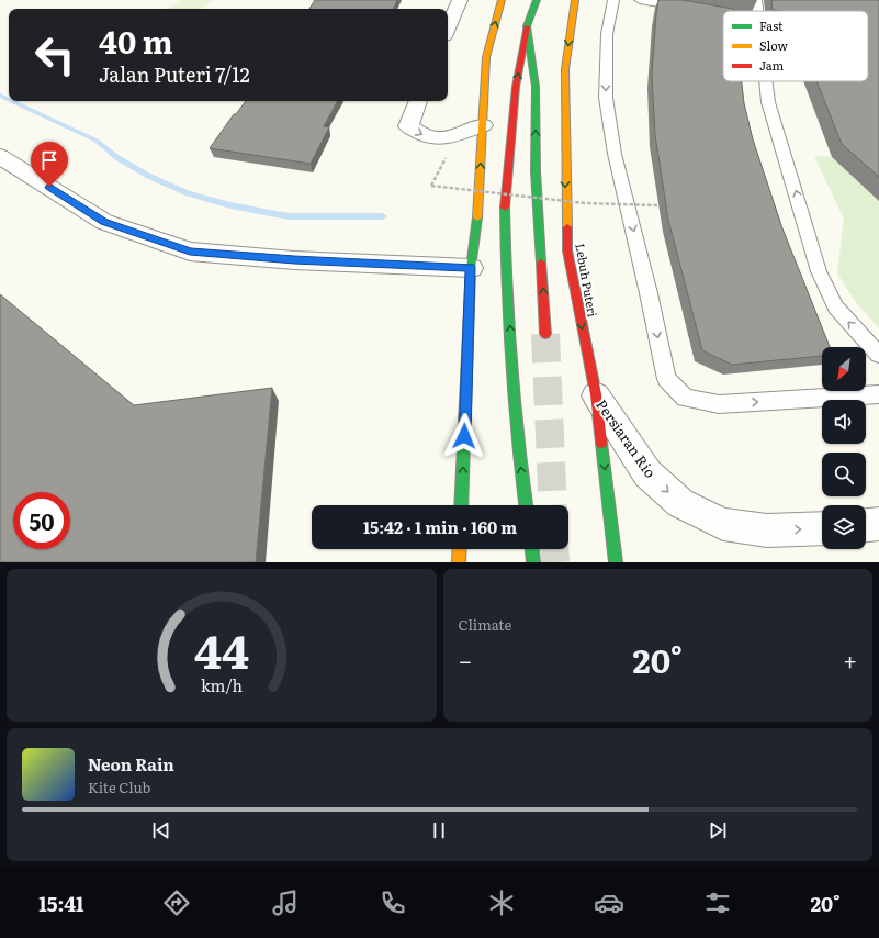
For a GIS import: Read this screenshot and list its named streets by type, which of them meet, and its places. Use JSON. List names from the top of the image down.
{
  "streets": {
    "main road": ["Lebuh Puteri"],
    "street": ["Persiaran Rio"]
  },
  "crossings": [
    ["Lebuh Puteri", "Persiaran Rio"]
  ],
  "one_way": ["Persiaran Rio"],
  "legend": ["Fast", "Slow", "Jam"],
  "north": "bottom left",
  "page": {
    "turn": ["40 m", "Jalan Puteri 7/12"],
    "limit": "50",
    "trip": "15:42 · 1 min · 160 m",
    "tile": "Climate",
    "heat": ["−", "20°", "+"],
    "song": ["Neon Rain", "Kite Club"],
    "tabs": ["15:41", "20°"],
    "gauge": ["44", "km/h"]
  }
}
